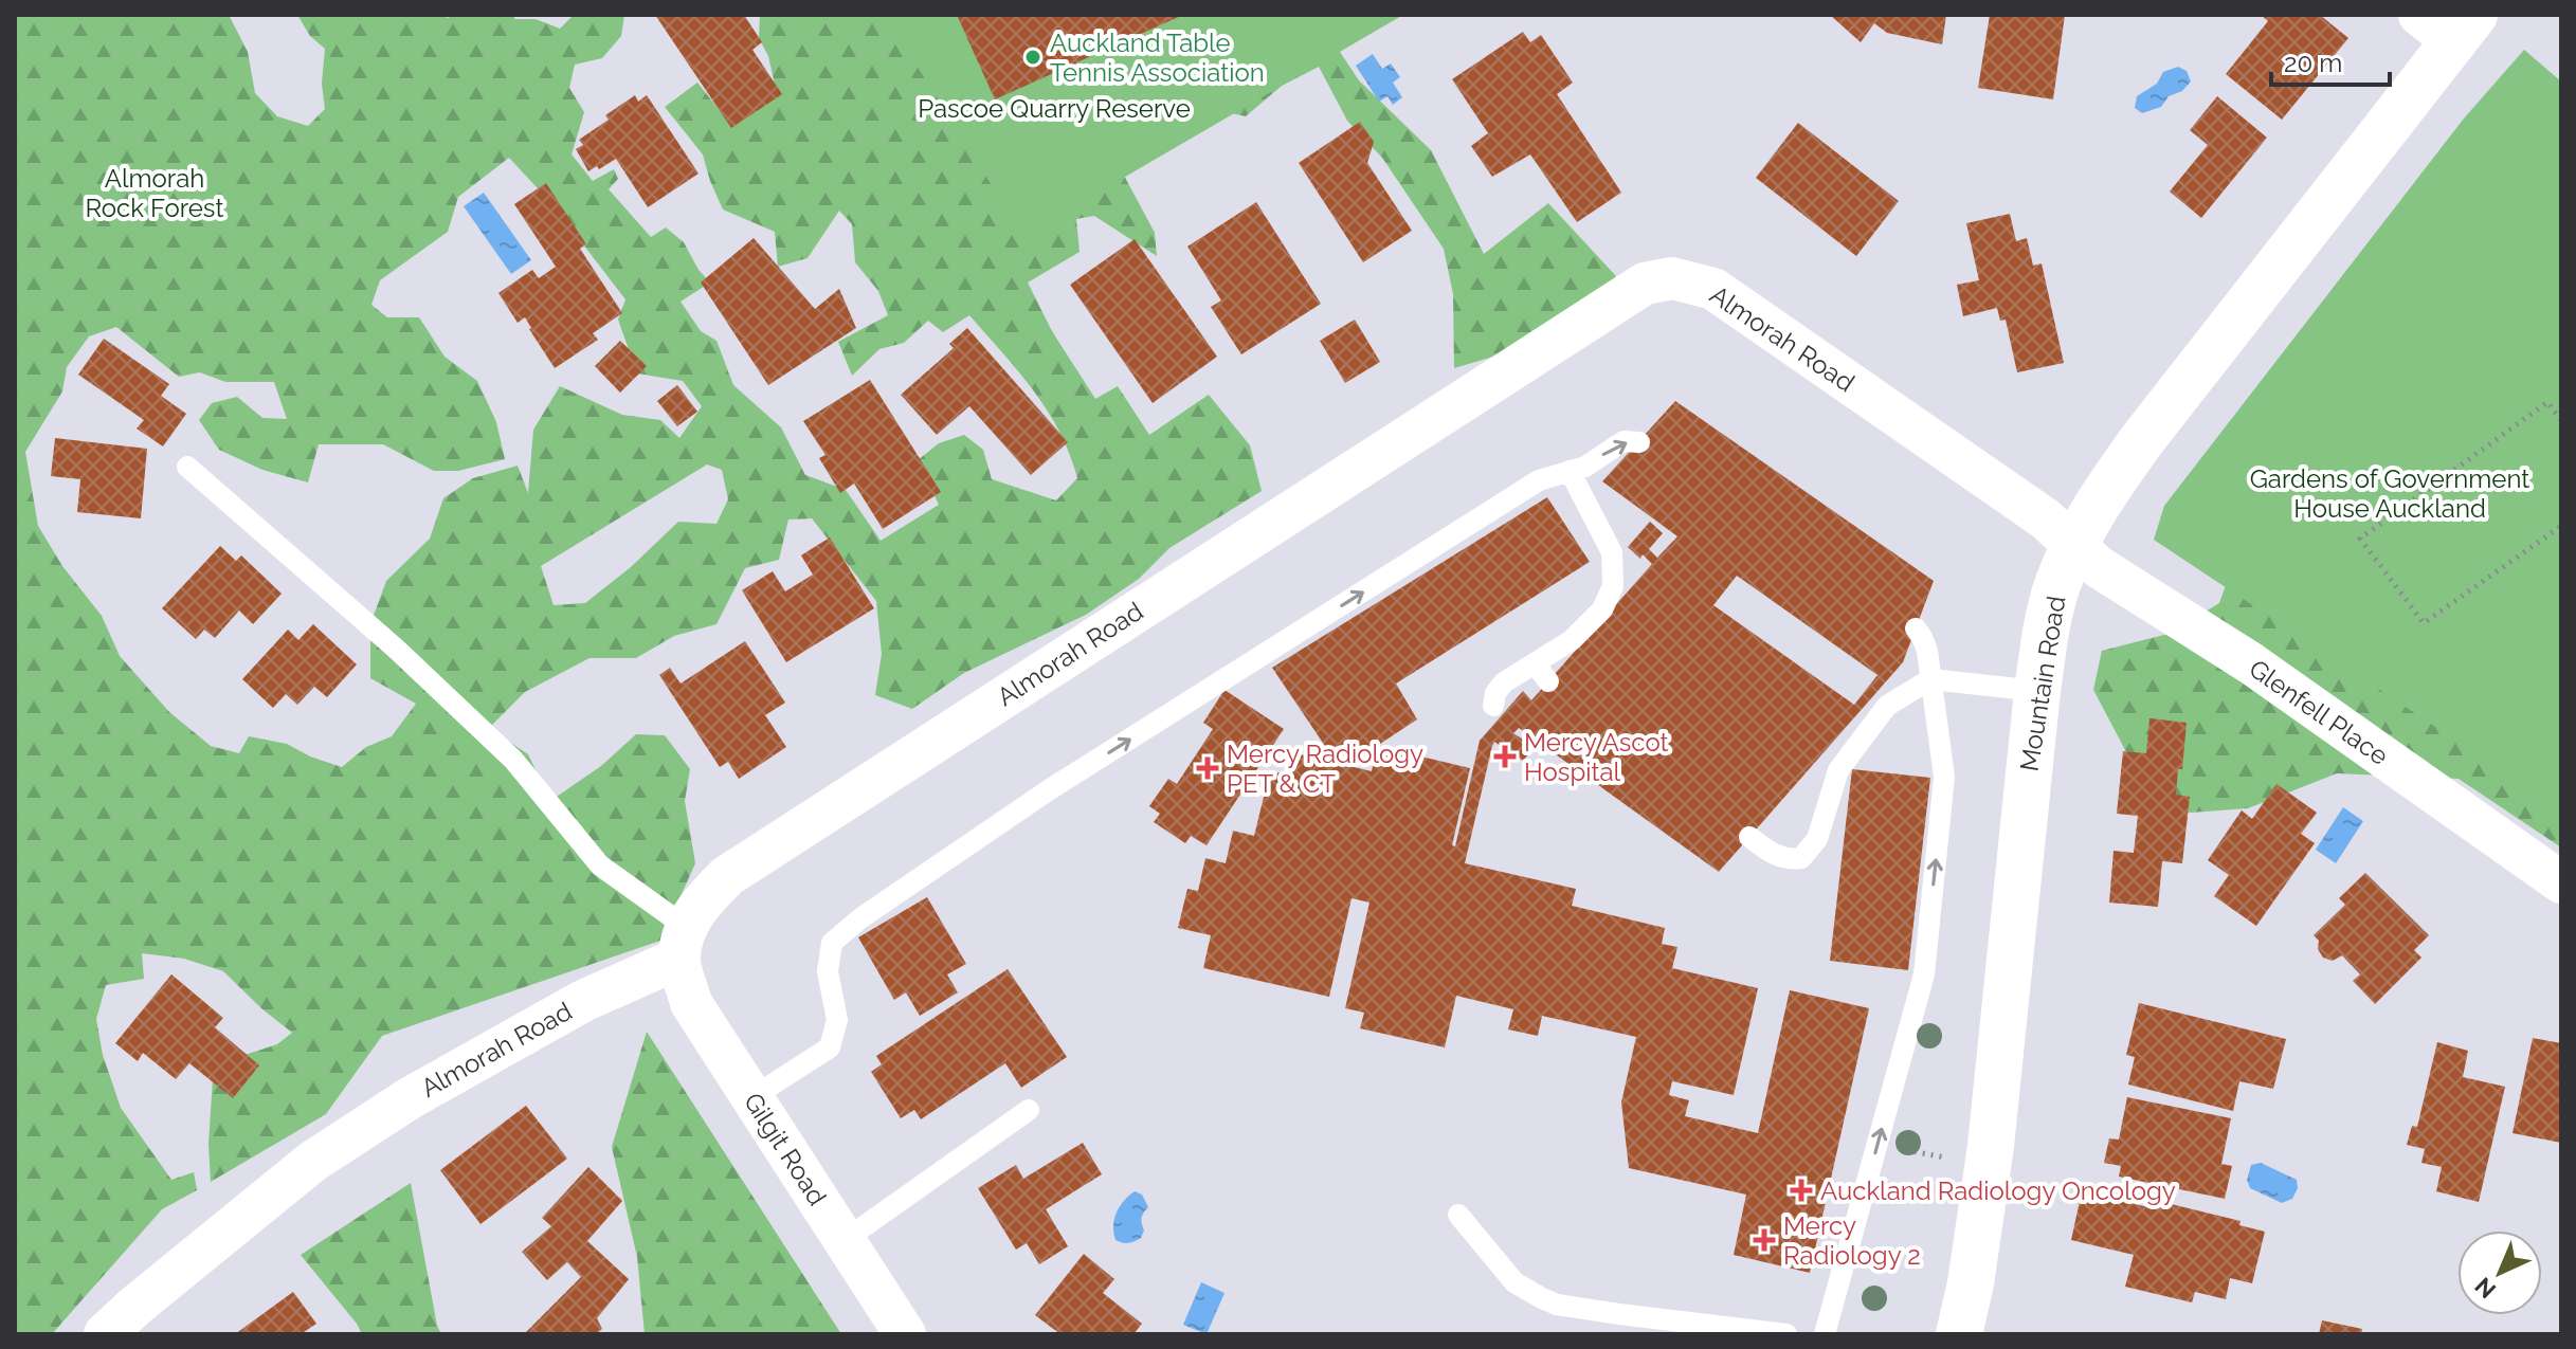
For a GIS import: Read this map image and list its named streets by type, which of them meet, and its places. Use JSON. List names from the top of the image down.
{
  "streets": {
    "main road": ["Mountain Road"],
    "street": ["Almorah Road", "Glenfell Place", "Gilgit Road"]
  },
  "crossings": [
    ["Almorah Road", "Mountain Road"],
    ["Almorah Road", "Glenfell Place"],
    ["Almorah Road", "Gilgit Road"],
    ["Mountain Road", "Glenfell Place"]
  ],
  "parks": ["Pascoe Quarry Reserve", "Almorah Rock Forest", "Gardens of Government House Auckland"],
  "places": {
    "other": ["Auckland Table Tennis Association"],
    "health": [
      "Mercy Ascot Hospital",
      "Mercy Radiology PET & CT",
      "Auckland Radiology Oncology",
      "Mercy Radiology 2"
    ]
  },
  "scale_bar": "20 m",
  "north": "bottom left"
}
